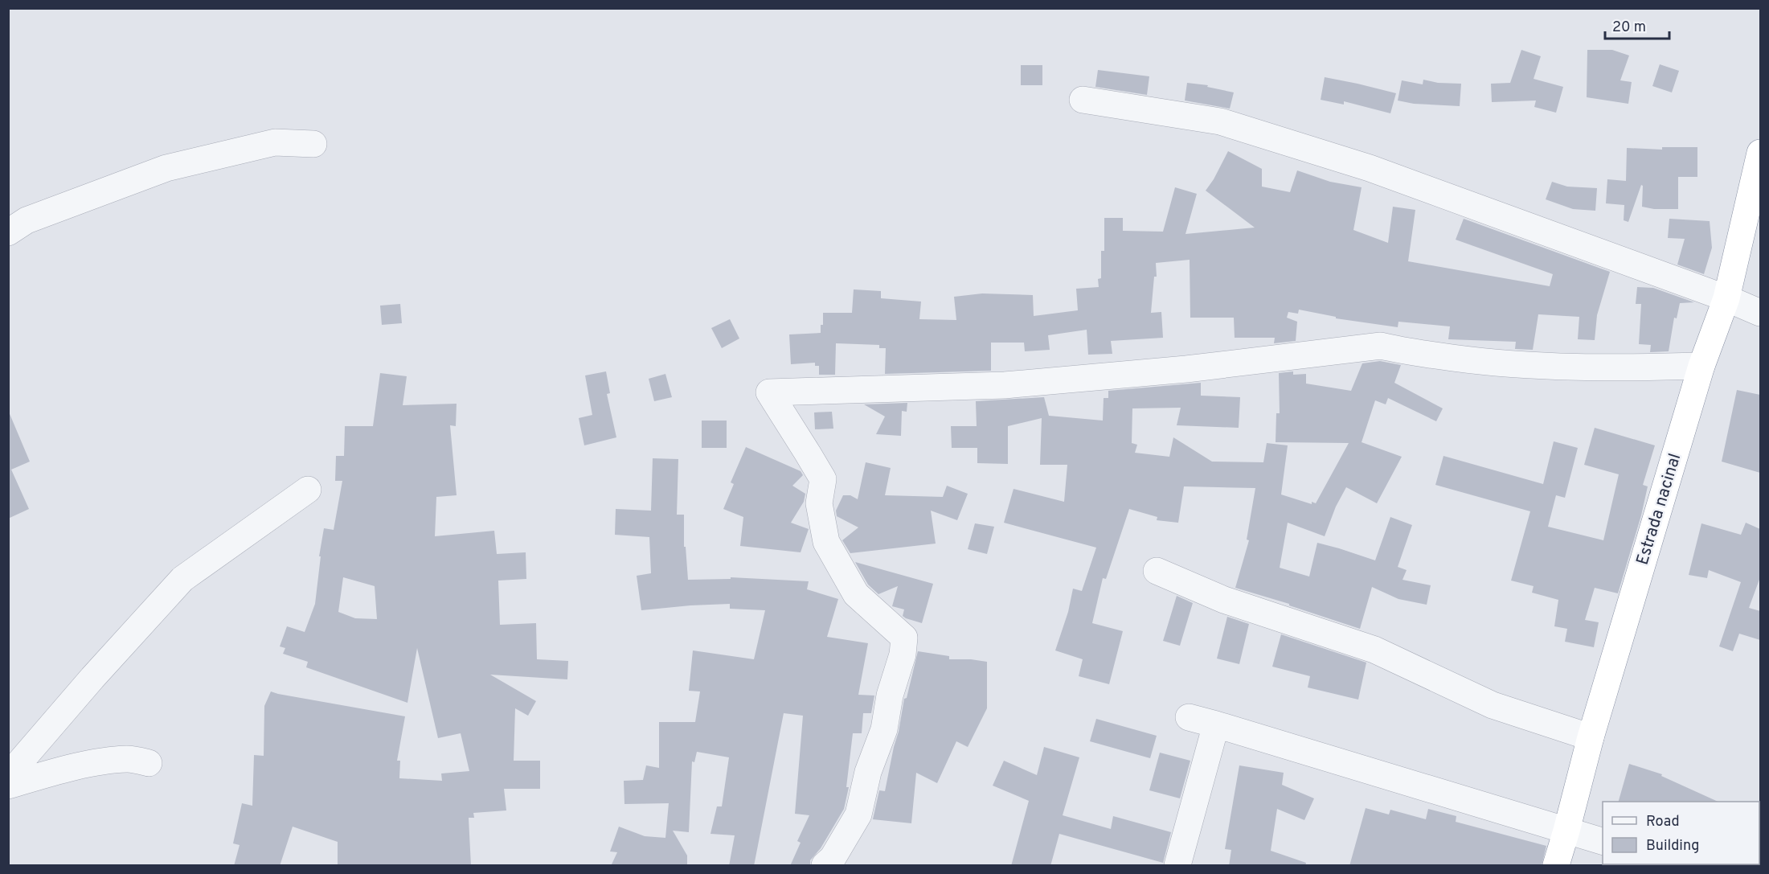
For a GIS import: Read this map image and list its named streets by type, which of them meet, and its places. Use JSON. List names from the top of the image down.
{
  "streets": {
    "highway": ["Estrada nacinal"]
  },
  "legend": ["Road", "Building"],
  "scale_bar": "20 m"
}
